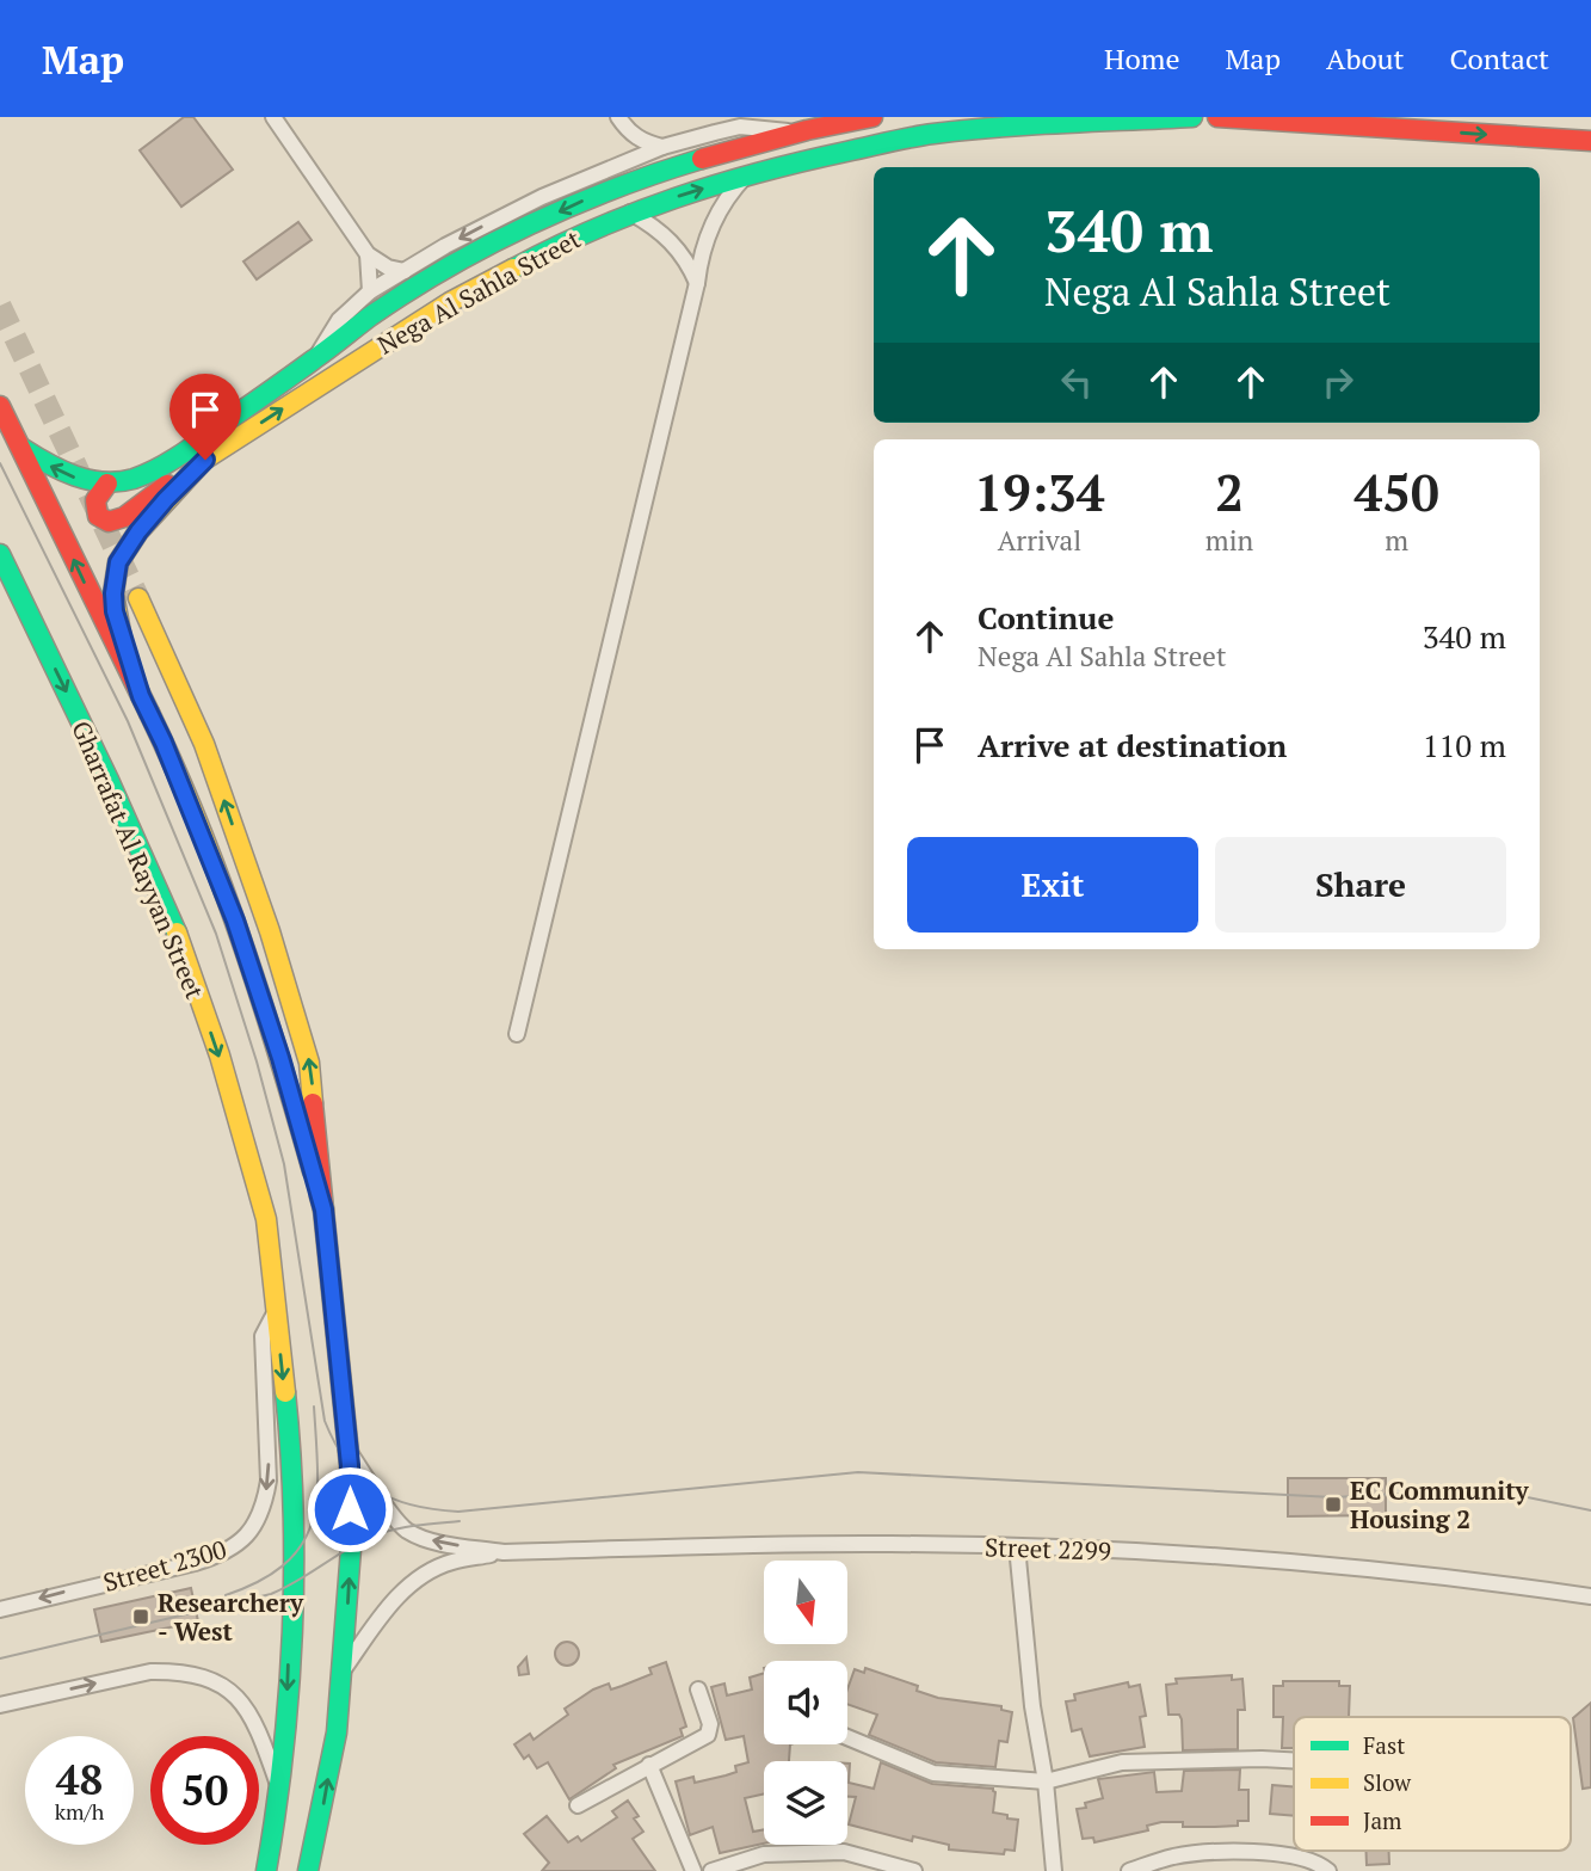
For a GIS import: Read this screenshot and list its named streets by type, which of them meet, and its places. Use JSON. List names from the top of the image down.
{
  "streets": {
    "main road": ["Nega Al Sahla Street", "Gharrafat Al Rayyan Street"],
    "street": ["Street 2299", "Street 2300"]
  },
  "crossings": [
    ["Gharrafat Al Rayyan Street", "Street 2300"]
  ],
  "one_way": ["Street 2300"],
  "places": {
    "transit": ["EC Community Housing 2", "Researchery - West"]
  },
  "legend": ["Fast", "Slow", "Jam"],
  "north": "bottom",
  "page": {
    "header": "Map",
    "nav": [
      "Home",
      "Map",
      "About",
      "Contact"
    ],
    "turn": ["340 m", "Nega Al Sahla Street"],
    "eta": [
      "19:34",
      "Arrival",
      "2",
      "min",
      "450",
      "m"
    ],
    "list": [
      {
        "name": "Continue",
        "note": "Nega Al Sahla Street",
        "value": "340 m"
      },
      {
        "name": "Arrive at destination",
        "value": "110 m"
      }
    ],
    "buttons": ["Exit", "Share"],
    "speed": "48 km/h",
    "limit": "50"
  }
}
